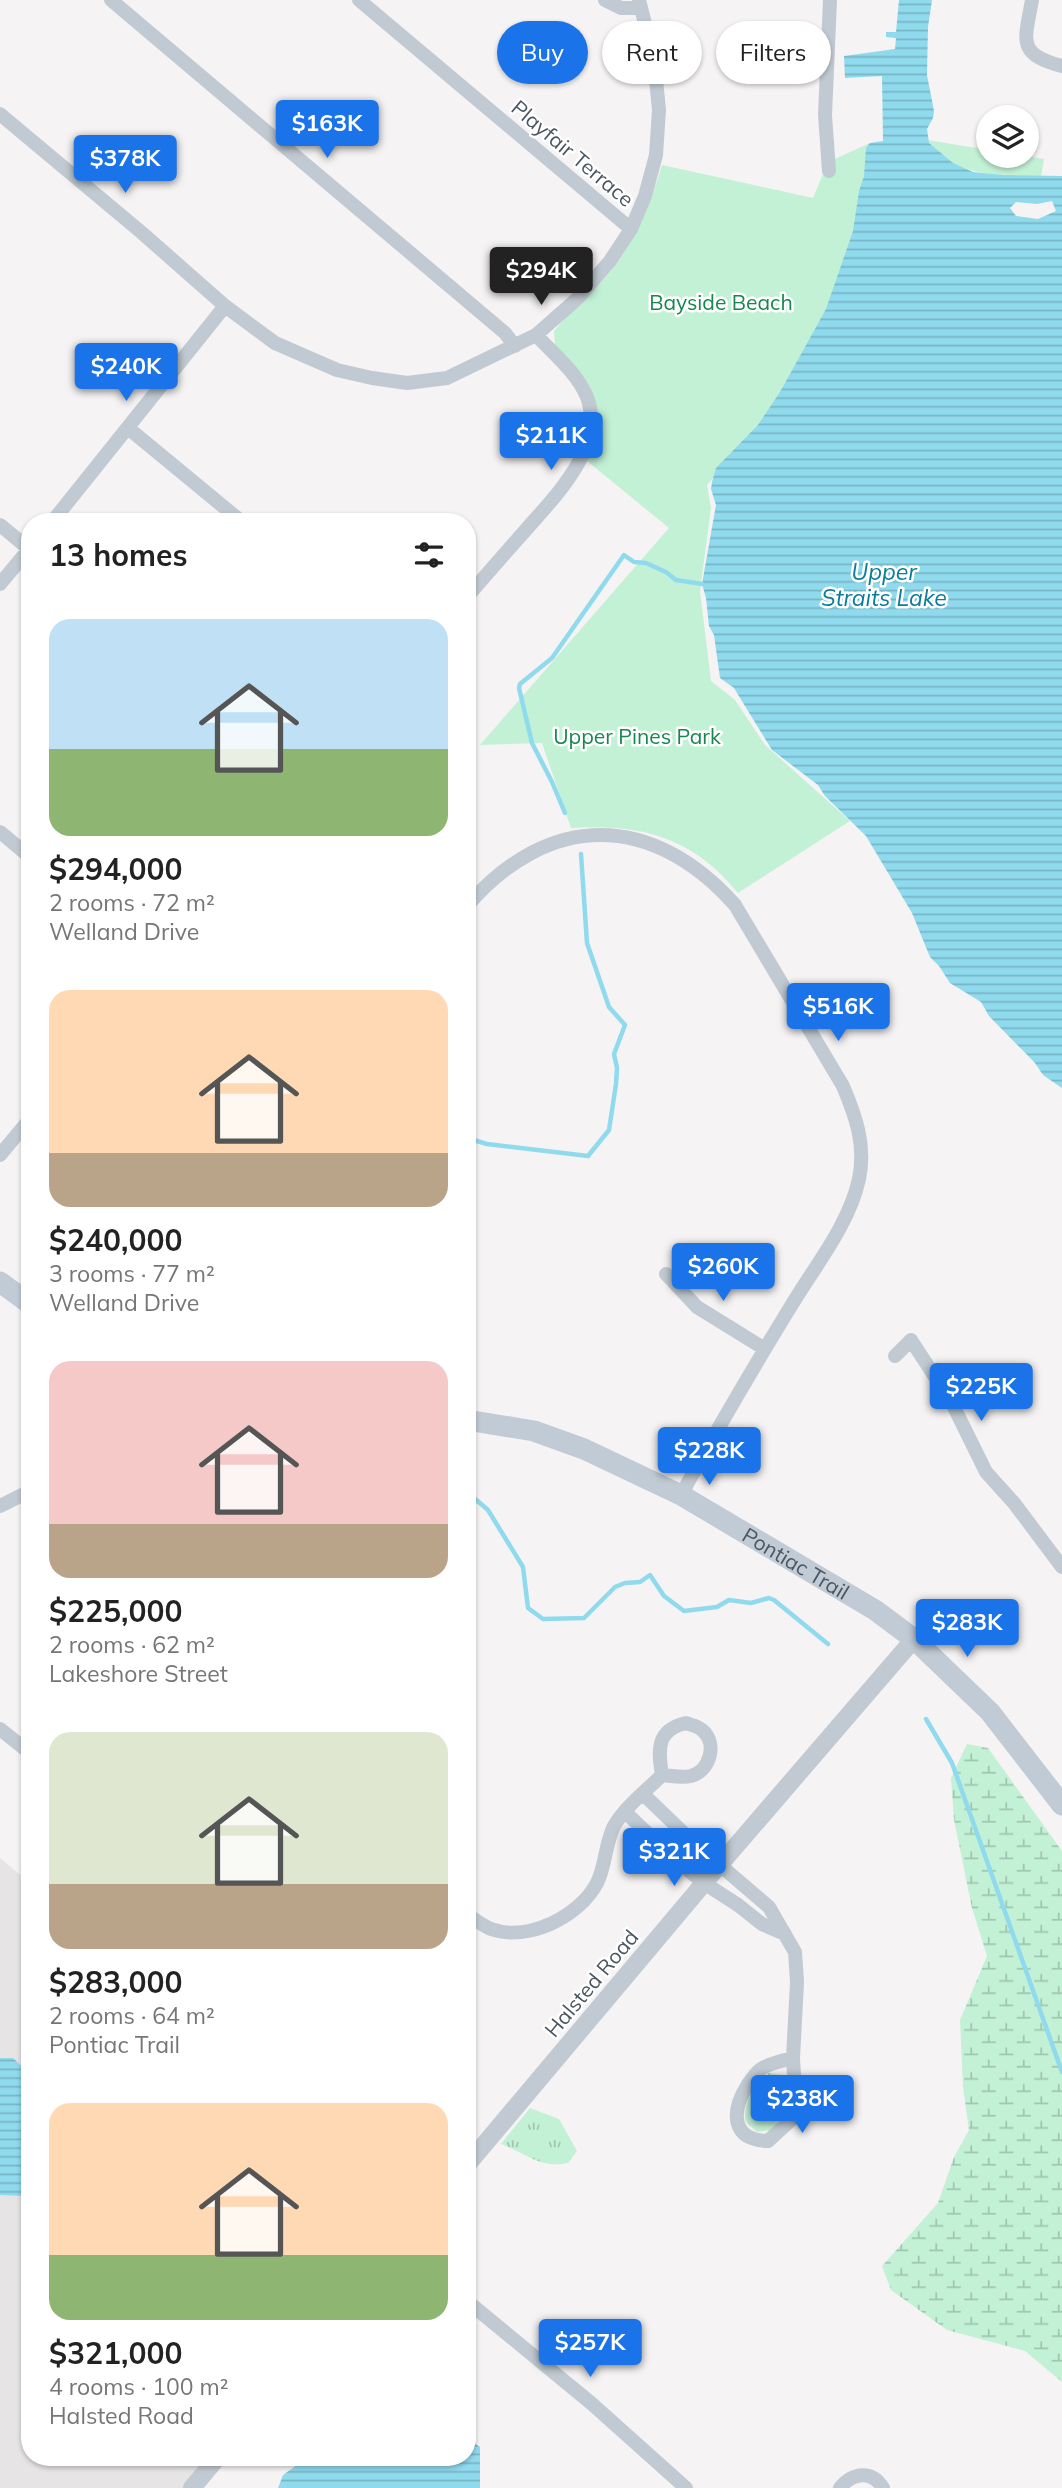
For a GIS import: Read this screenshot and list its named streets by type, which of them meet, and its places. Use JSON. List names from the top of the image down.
{
  "streets": {
    "main road": ["Pontiac Trail"],
    "street": ["Playfair Terrace", "Halsted Road"]
  },
  "crossings": [
    ["Pontiac Trail", "Halsted Road"]
  ],
  "water": ["Upper Straits Lake"],
  "parks": ["Bayside Beach", "Upper Pines Park"],
  "page": {
    "chip": ["Buy", "Rent", "Filters"],
    "price": [
      "$163K",
      "$378K",
      "$294K",
      "$240K",
      "$211K",
      "$516K",
      "$260K",
      "$225K",
      "$228K",
      "$283K",
      "$321K",
      "$238K",
      "$257K"
    ],
    "heading": "13 homes",
    "list": [
      {
        "name": "$294,000",
        "note": "2 rooms · 72 m² · Welland Drive"
      },
      {
        "name": "$240,000",
        "note": "3 rooms · 77 m² · Welland Drive"
      },
      {
        "name": "$225,000",
        "note": "2 rooms · 62 m² · Lakeshore Street"
      },
      {
        "name": "$283,000",
        "note": "2 rooms · 64 m² · Pontiac Trail"
      },
      {
        "name": "$321,000",
        "note": "4 rooms · 100 m² · Halsted Road"
      }
    ]
  }
}
